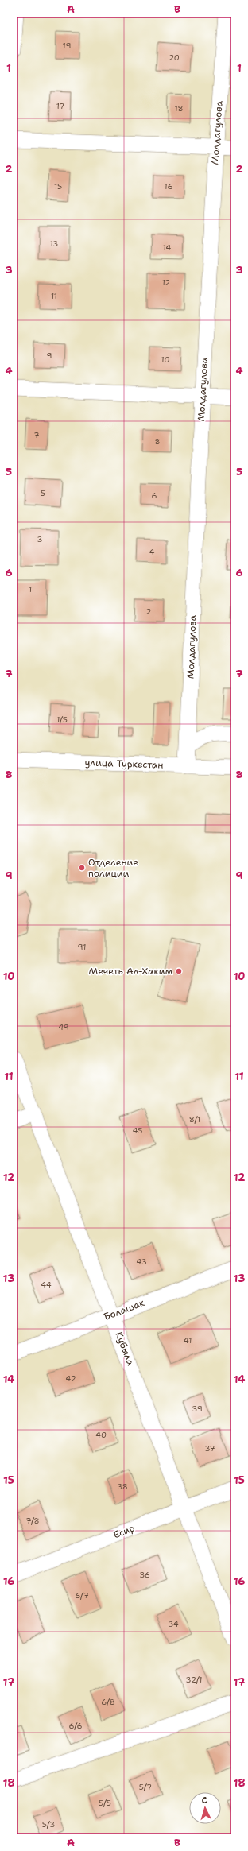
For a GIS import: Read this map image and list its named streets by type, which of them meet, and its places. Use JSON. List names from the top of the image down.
{
  "streets": {
    "street": [
      "Молдагулова",
      "улица Туркестан",
      "Болашак",
      "Кубыла",
      "Есир"
    ]
  },
  "crossings": [
    ["Молдагулова", "улица Туркестан"],
    ["Болашак", "Кубыла"],
    ["Кубыла", "Есир"]
  ],
  "places": ["Отделение полиции", "Мечеть Ал-Хаким"],
  "house_numbers": [
    "19",
    "20",
    "17",
    "18",
    "15",
    "16",
    "13",
    "14",
    "12",
    "11",
    "9",
    "10",
    "7",
    "8",
    "5",
    "6",
    "3",
    "4",
    "1",
    "2",
    "1/5",
    "91",
    "49",
    "8/1",
    "45",
    "43",
    "44",
    "41",
    "42",
    "39",
    "40",
    "37",
    "38",
    "7/8",
    "36",
    "6/7",
    "34",
    "32/1",
    "6/8",
    "6/6",
    "5/7",
    "5/5",
    "5/3"
  ],
  "north": "top",
  "grid": {
    "columns": ["A", "B"],
    "rows": [
      "1",
      "2",
      "3",
      "4",
      "5",
      "6",
      "7",
      "8",
      "9",
      "10",
      "11",
      "12",
      "13",
      "14",
      "15",
      "16",
      "17",
      "18"
    ]
  }
}
